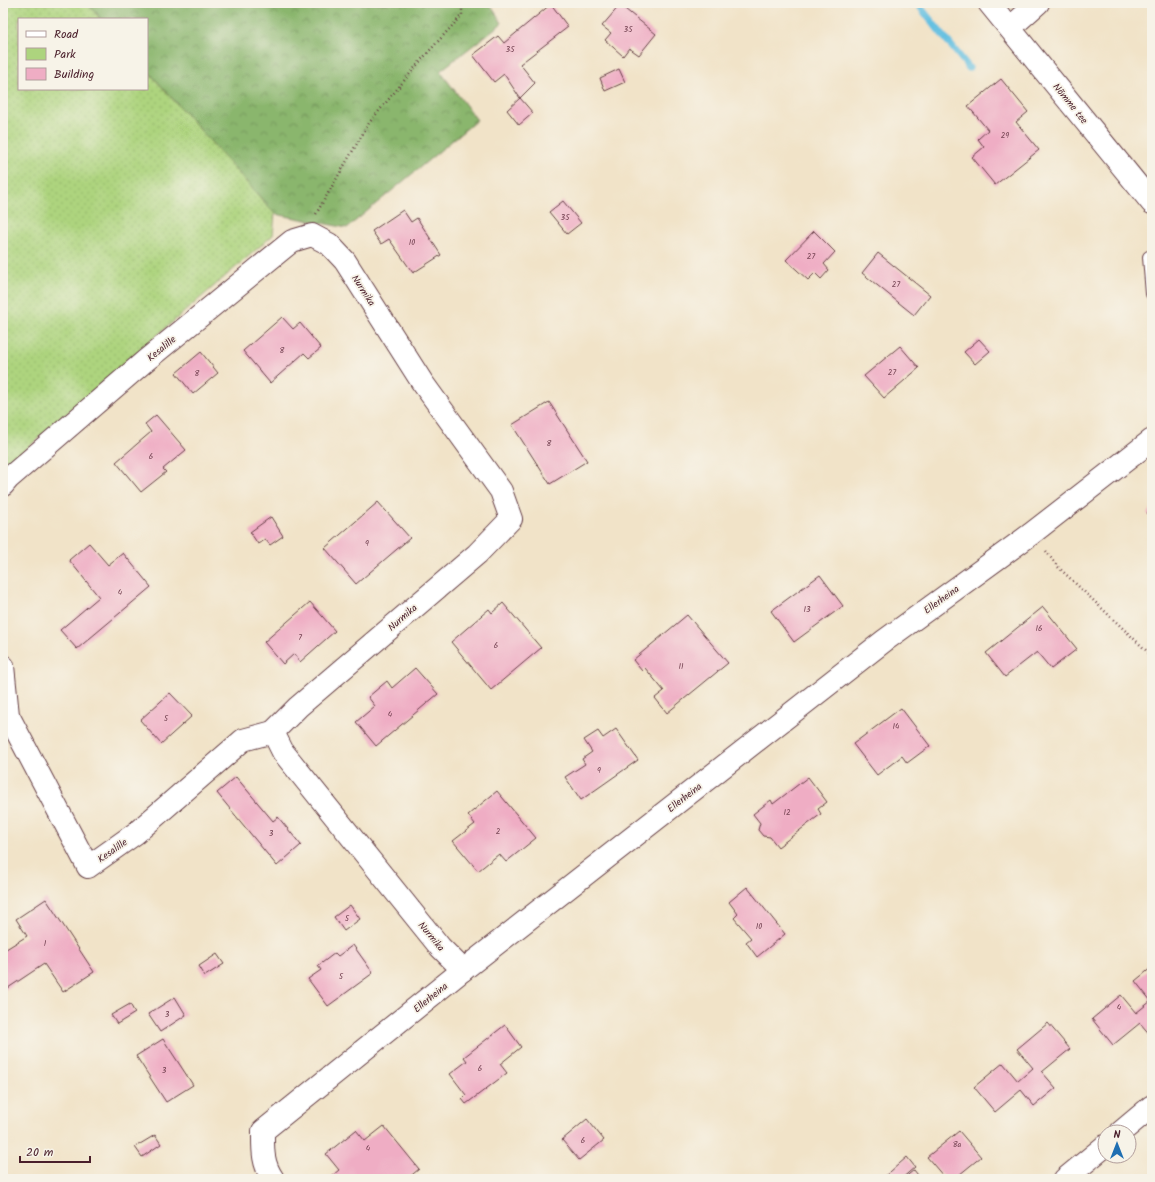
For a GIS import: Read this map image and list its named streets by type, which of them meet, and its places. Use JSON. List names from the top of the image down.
{
  "streets": {
    "street": [
      "Nõmme tee",
      "Nurmika",
      "Kesalille",
      "Ellerheina"
    ]
  },
  "crossings": [
    ["Nurmika", "Kesalille"],
    ["Nurmika", "Ellerheina"]
  ],
  "house_numbers": [
    "35",
    "35",
    "29",
    "35",
    "10",
    "27",
    "27",
    "8",
    "27",
    "8",
    "8",
    "6",
    "9",
    "4",
    "13",
    "16",
    "7",
    "6",
    "11",
    "4",
    "5",
    "14",
    "9",
    "12",
    "2",
    "3",
    "5",
    "10",
    "1",
    "5",
    "4",
    "3",
    "6",
    "3",
    "6",
    "8a",
    "4"
  ],
  "legend": ["Road", "Park", "Building"],
  "scale_bar": "20 m",
  "north": "top"
}
